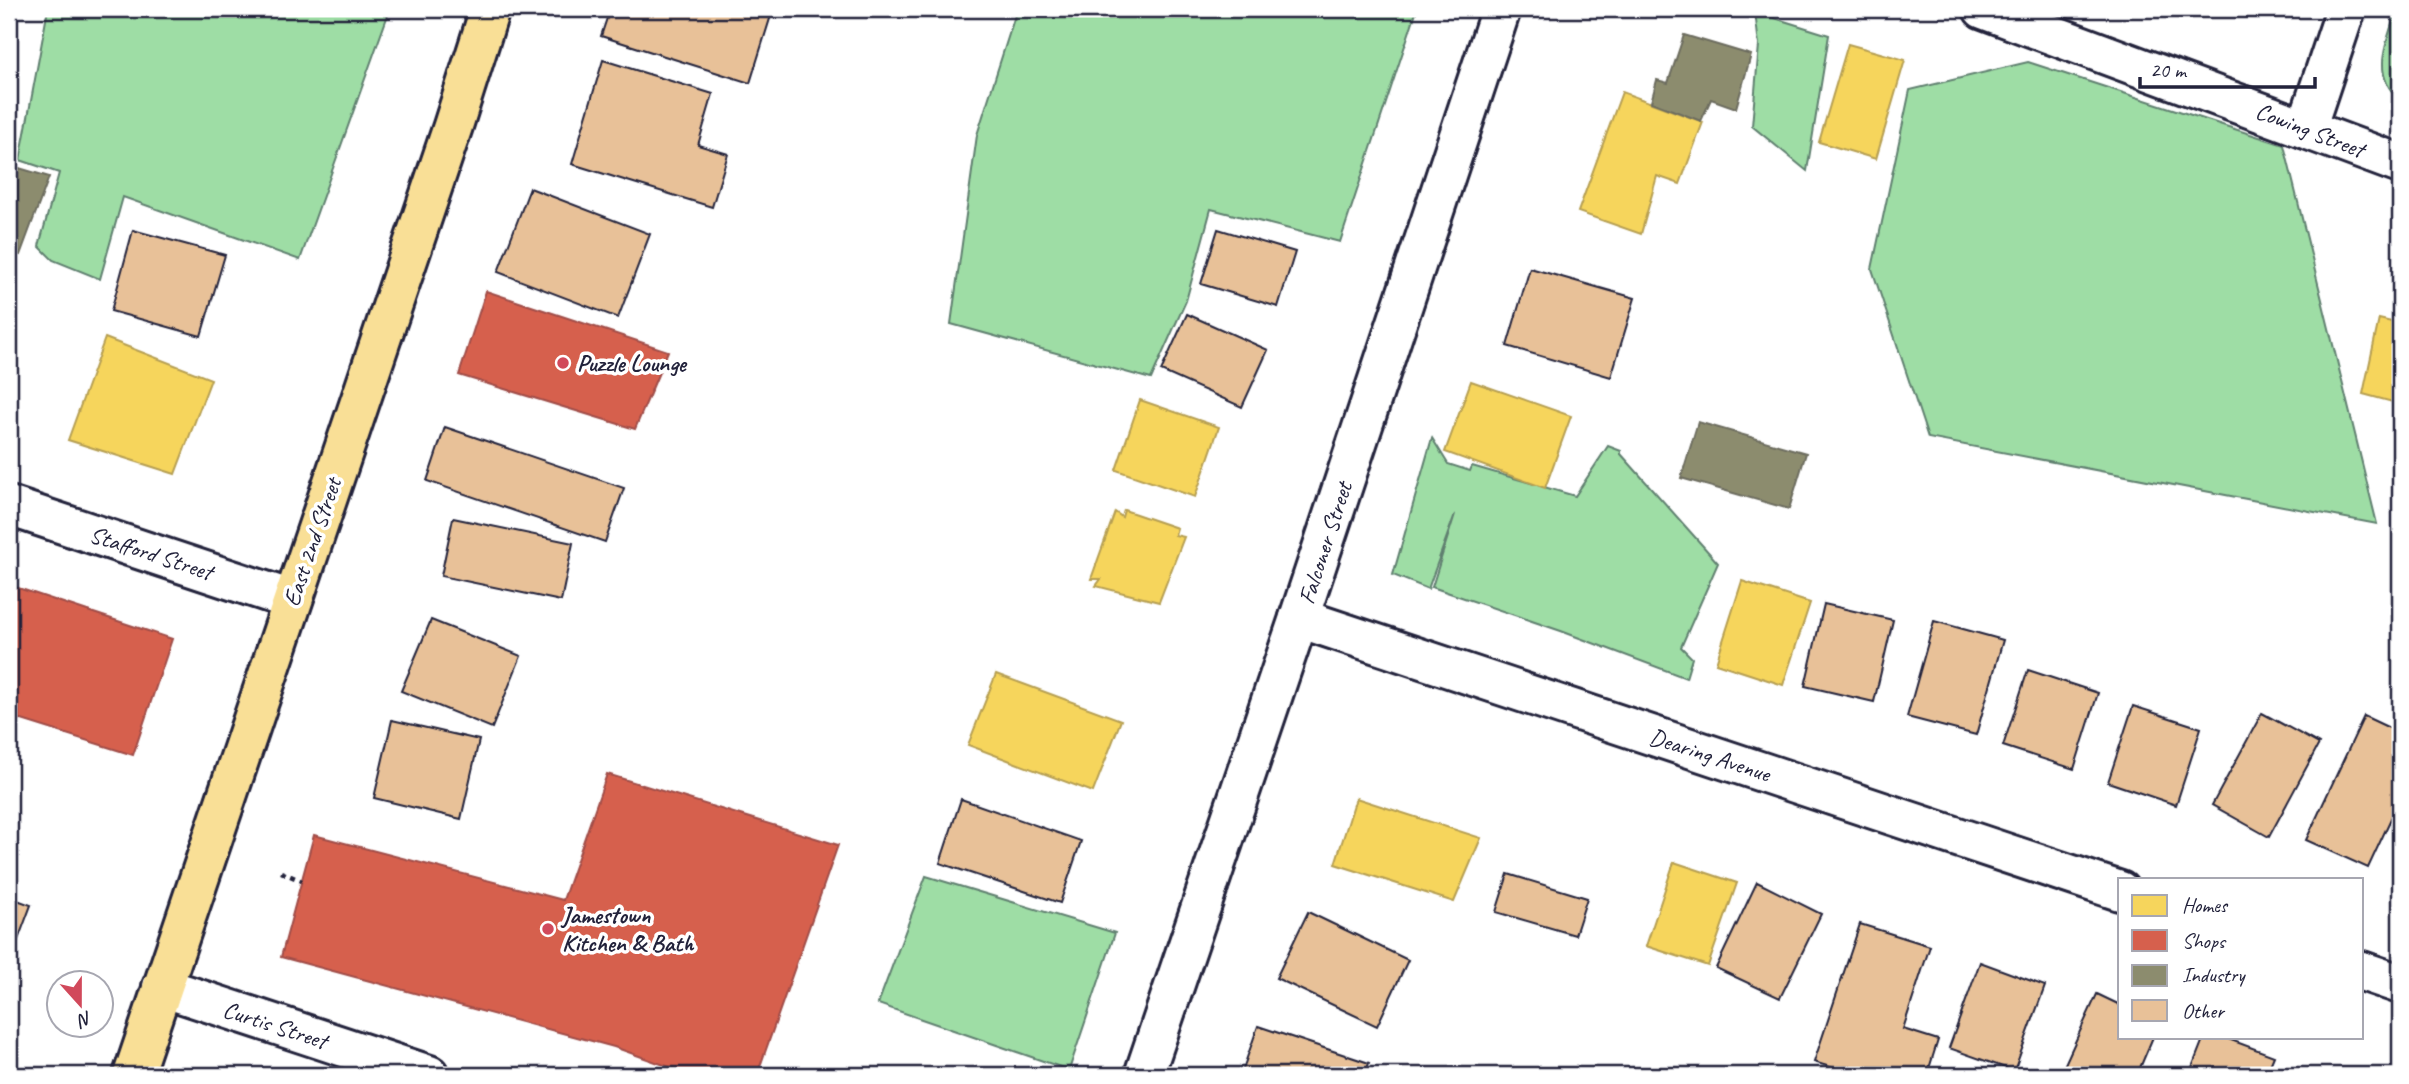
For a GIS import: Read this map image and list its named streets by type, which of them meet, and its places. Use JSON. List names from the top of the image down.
{
  "streets": {
    "main road": ["East 2nd Street"],
    "street": [
      "Cowing Street",
      "Falconer Street",
      "Stafford Street",
      "Dearing Avenue",
      "Curtis Street"
    ]
  },
  "crossings": [
    ["East 2nd Street", "Stafford Street"],
    ["East 2nd Street", "Curtis Street"],
    ["Falconer Street", "Dearing Avenue"]
  ],
  "places": ["Puzzle Lounge", "Jamestown Kitchen & Bath"],
  "legend": [
    "Homes",
    "Shops",
    "Industry",
    "Other"
  ],
  "scale_bar": "20 m",
  "north": "bottom"
}
